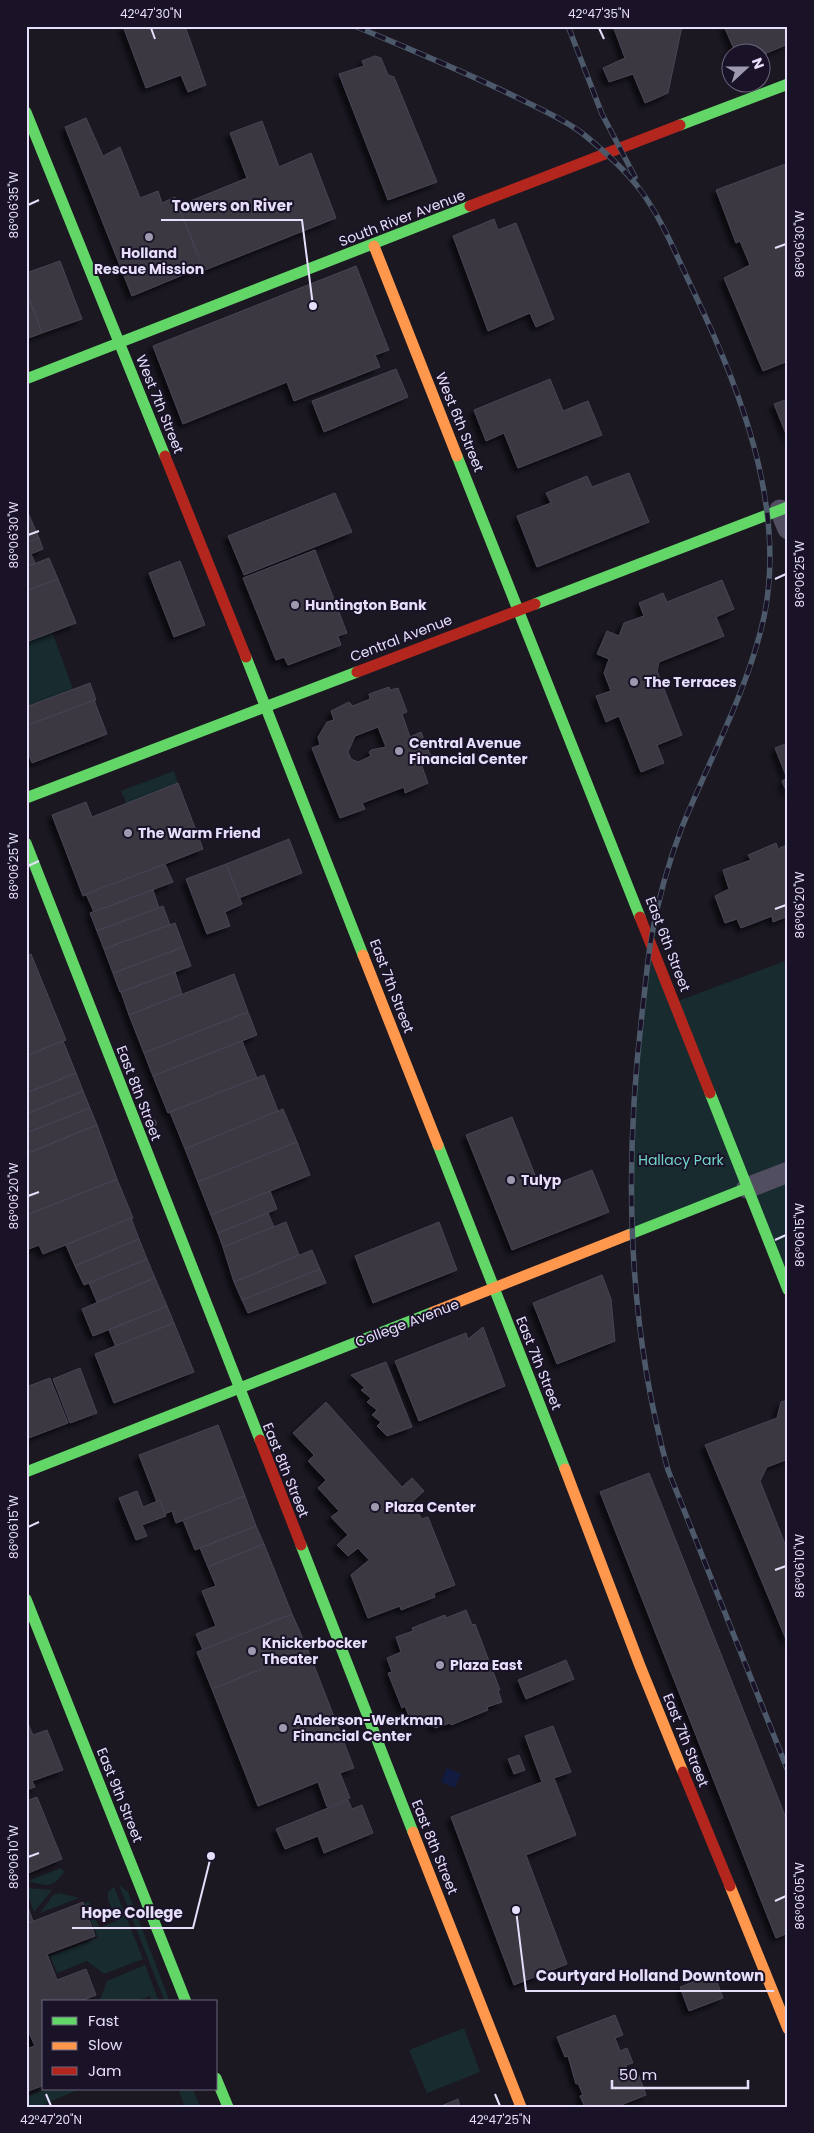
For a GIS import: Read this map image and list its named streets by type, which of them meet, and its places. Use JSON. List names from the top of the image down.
{
  "streets": {
    "main road": [
      "South River Avenue",
      "West 7th Street",
      "West 6th Street",
      "Central Avenue",
      "East 6th Street",
      "East 7th Street",
      "East 8th Street",
      "College Avenue",
      "East 9th Street"
    ]
  },
  "crossings": [
    ["South River Avenue", "West 7th Street"],
    ["South River Avenue", "West 6th Street"],
    ["West 7th Street", "Central Avenue"],
    ["West 7th Street", "East 7th Street"],
    ["West 6th Street", "Central Avenue"],
    ["West 6th Street", "East 6th Street"],
    ["Central Avenue", "East 6th Street"],
    ["Central Avenue", "East 7th Street"],
    ["East 6th Street", "College Avenue"],
    ["East 7th Street", "College Avenue"],
    ["East 8th Street", "College Avenue"]
  ],
  "parks": ["Hallacy Park"],
  "places": [
    "Holland Rescue Mission",
    "Towers on River",
    "Huntington Bank",
    "The Terraces",
    "Central Avenue Financial Center",
    "The Warm Friend",
    "Tulyp",
    "Plaza Center",
    "Knickerbocker Theater",
    "Plaza East",
    "Anderson-Werkman Financial Center",
    "Hope College",
    "Courtyard Holland Downtown"
  ],
  "legend": ["Fast", "Slow", "Jam"],
  "scale_bar": "50 m",
  "north": "right",
  "coordinates": [
    "42°47'30\"N",
    "42°47'35\"N",
    "86°06'35\"W",
    "86°06'30\"W",
    "86°06'25\"W",
    "86°06'20\"W",
    "86°06'15\"W",
    "86°06'10\"W",
    "86°06'05\"W",
    "42°47'20\"N",
    "42°47'25\"N"
  ]
}
